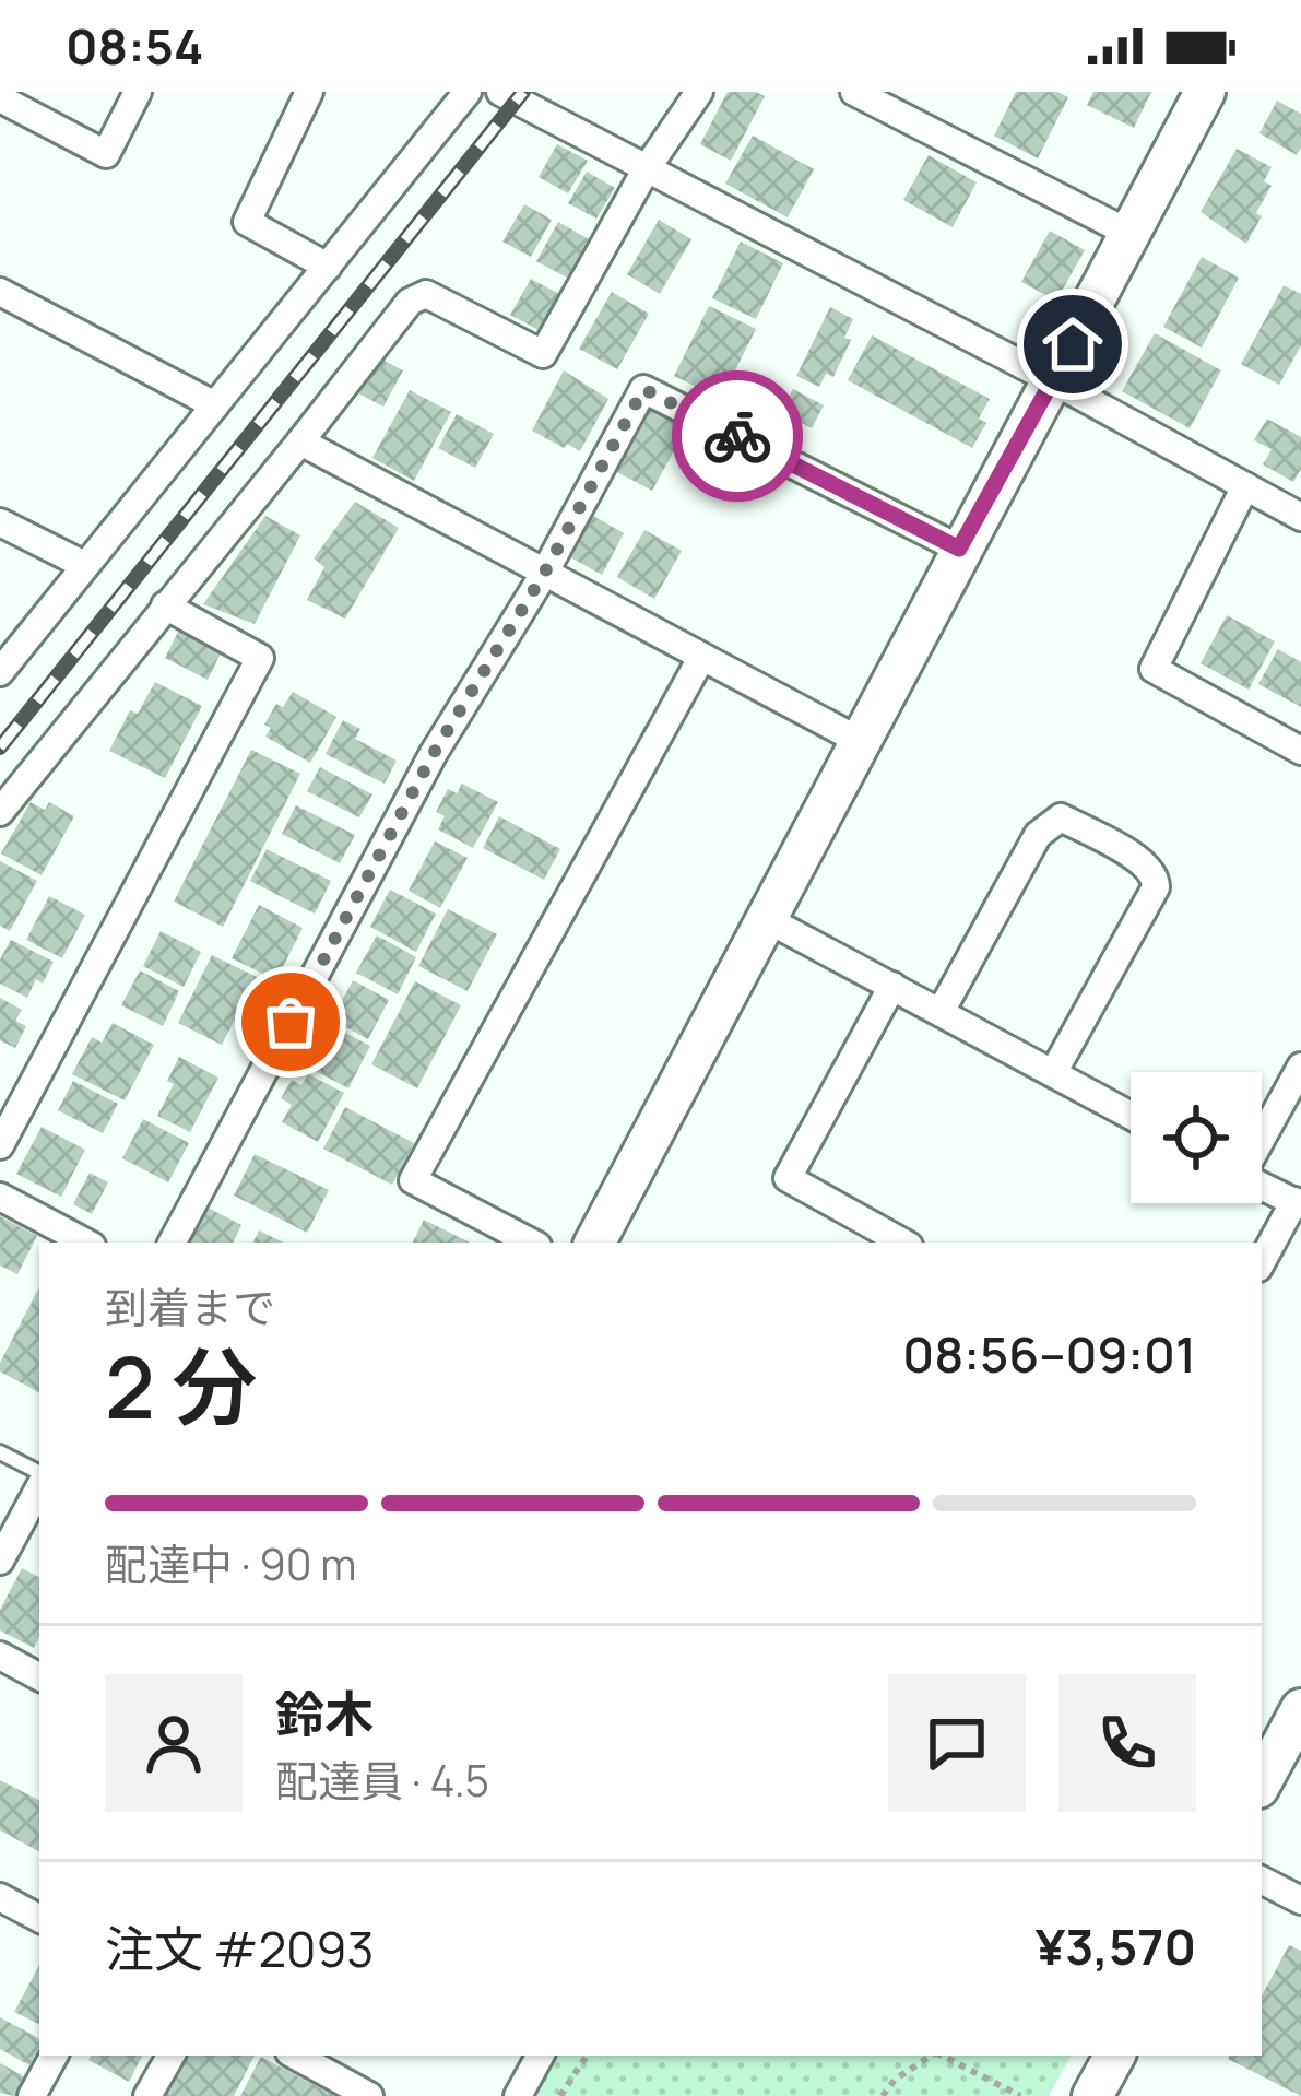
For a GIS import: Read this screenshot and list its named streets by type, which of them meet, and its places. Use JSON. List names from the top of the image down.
{
  "page": {
    "status": "08:54",
    "heading": ["2 分", "到着まで", "08:56–09:01"],
    "panel": [
      "鈴木",
      "配達員 · 4.5",
      "注文 #2093",
      "¥3,570"
    ],
    "bar": "配達中 · 90 m"
  }
}
